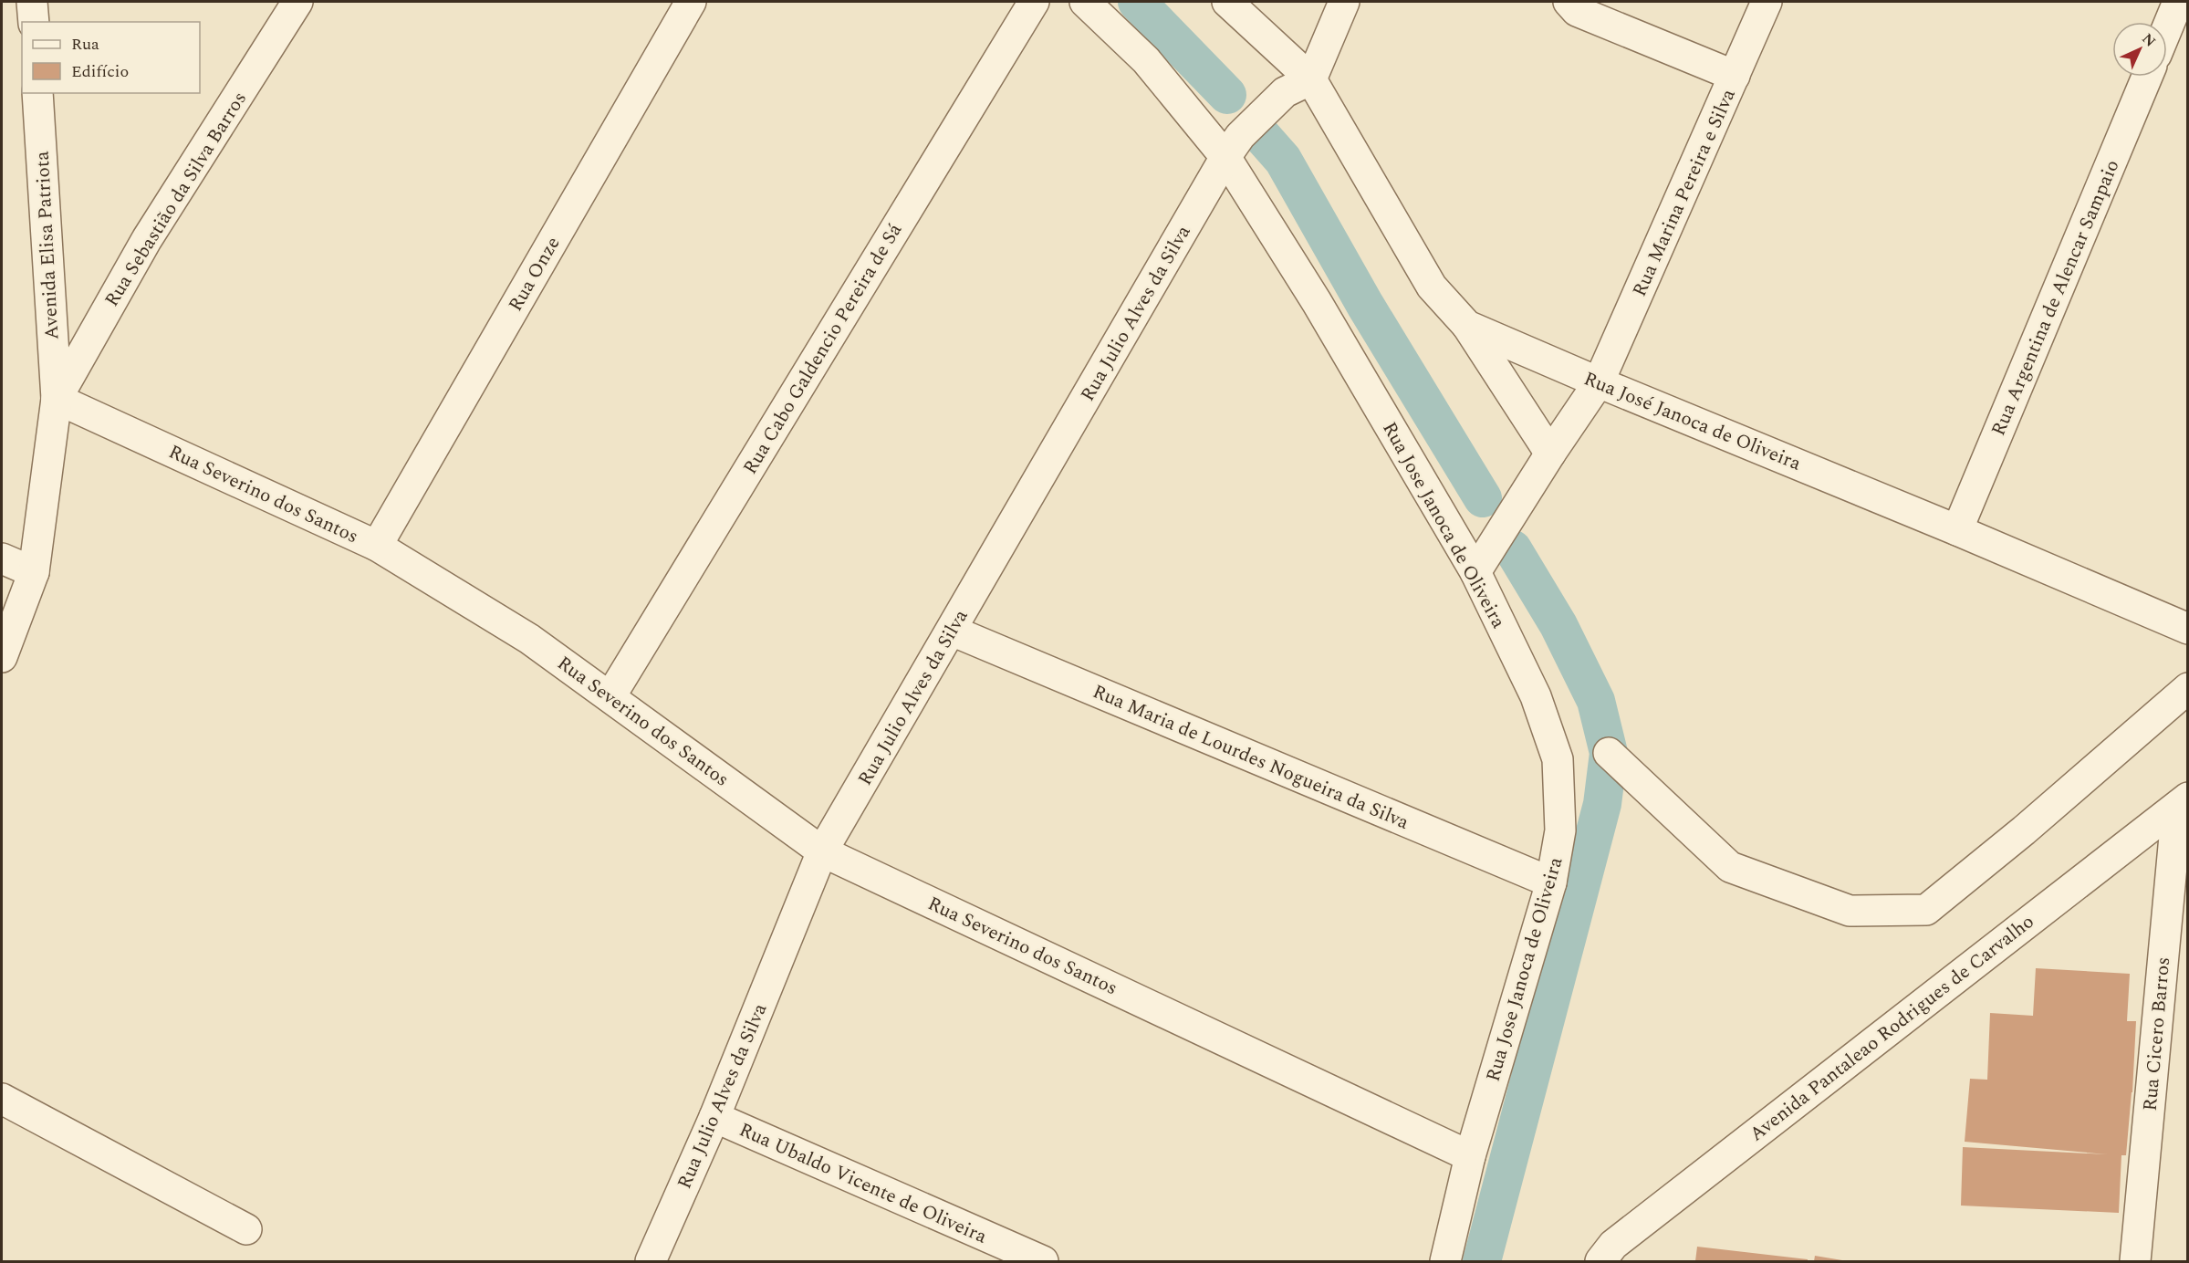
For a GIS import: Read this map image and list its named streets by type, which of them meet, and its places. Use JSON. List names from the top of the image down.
{
  "streets": {
    "street": [
      "Rua Marina Pereira e Silva",
      "Rua Sebastião da Silva Barros",
      "Avenida Elisa Patriota",
      "Rua Onze",
      "Rua Argentina de Alencar Sampaio",
      "Rua Julio Alves da Silva",
      "Rua Cabo Galdencio Pereira de Sá",
      "Rua José Janoca de Oliveira",
      "Rua Severino dos Santos",
      "Rua Jose Janoca de Oliveira",
      "Rua Maria de Lourdes Nogueira da Silva",
      "Avenida Pantaleao Rodrigues de Carvalho",
      "Rua Cicero Barros",
      "Rua Ubaldo Vicente de Oliveira"
    ]
  },
  "crossings": [
    ["Rua Marina Pereira e Silva", "Rua José Janoca de Oliveira"],
    ["Rua Marina Pereira e Silva", "Rua Jose Janoca de Oliveira"],
    ["Rua Sebastião da Silva Barros", "Avenida Elisa Patriota"],
    ["Rua Sebastião da Silva Barros", "Rua Severino dos Santos"],
    ["Avenida Elisa Patriota", "Rua Severino dos Santos"],
    ["Rua Onze", "Rua Severino dos Santos"],
    ["Rua Argentina de Alencar Sampaio", "Rua José Janoca de Oliveira"],
    ["Rua Julio Alves da Silva", "Rua José Janoca de Oliveira"],
    ["Rua Julio Alves da Silva", "Rua Severino dos Santos"],
    ["Rua Julio Alves da Silva", "Rua Jose Janoca de Oliveira"],
    ["Rua Julio Alves da Silva", "Rua Maria de Lourdes Nogueira da Silva"],
    ["Rua Julio Alves da Silva", "Rua Ubaldo Vicente de Oliveira"],
    ["Rua Cabo Galdencio Pereira de Sá", "Rua Severino dos Santos"],
    ["Rua Severino dos Santos", "Rua Jose Janoca de Oliveira"],
    ["Rua Jose Janoca de Oliveira", "Rua Maria de Lourdes Nogueira da Silva"],
    ["Avenida Pantaleao Rodrigues de Carvalho", "Rua Cicero Barros"]
  ],
  "legend": ["Rua", "Edifício"],
  "north": "top right"
}
